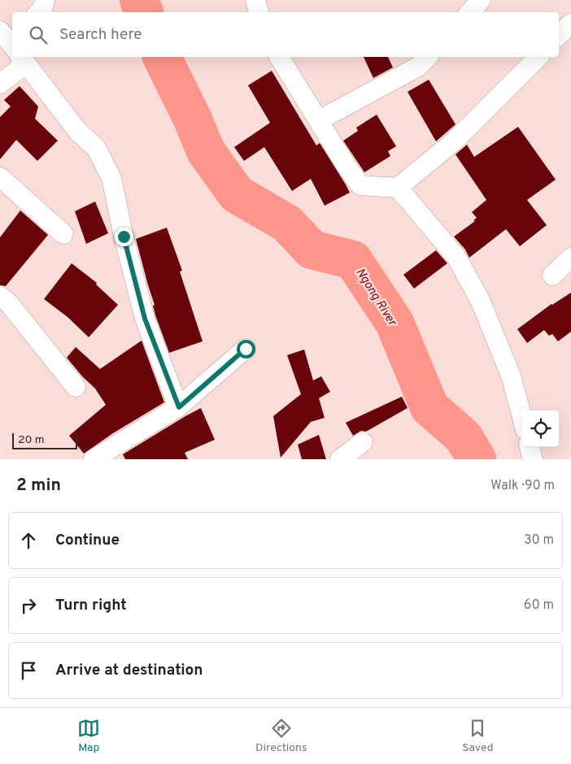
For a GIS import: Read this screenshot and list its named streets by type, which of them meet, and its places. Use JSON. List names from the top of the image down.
{
  "water": ["Ngong River"],
  "scale_bar": "20 m",
  "page": {
    "search": "Search here",
    "scale": "20 m",
    "heading": ["2 min", "Walk · 90 m"],
    "list": [
      ["Continue", "30 m"],
      ["Turn right", "60 m"],
      "Arrive at destination"
    ],
    "nav": ["Map", "Directions", "Saved"]
  }
}
